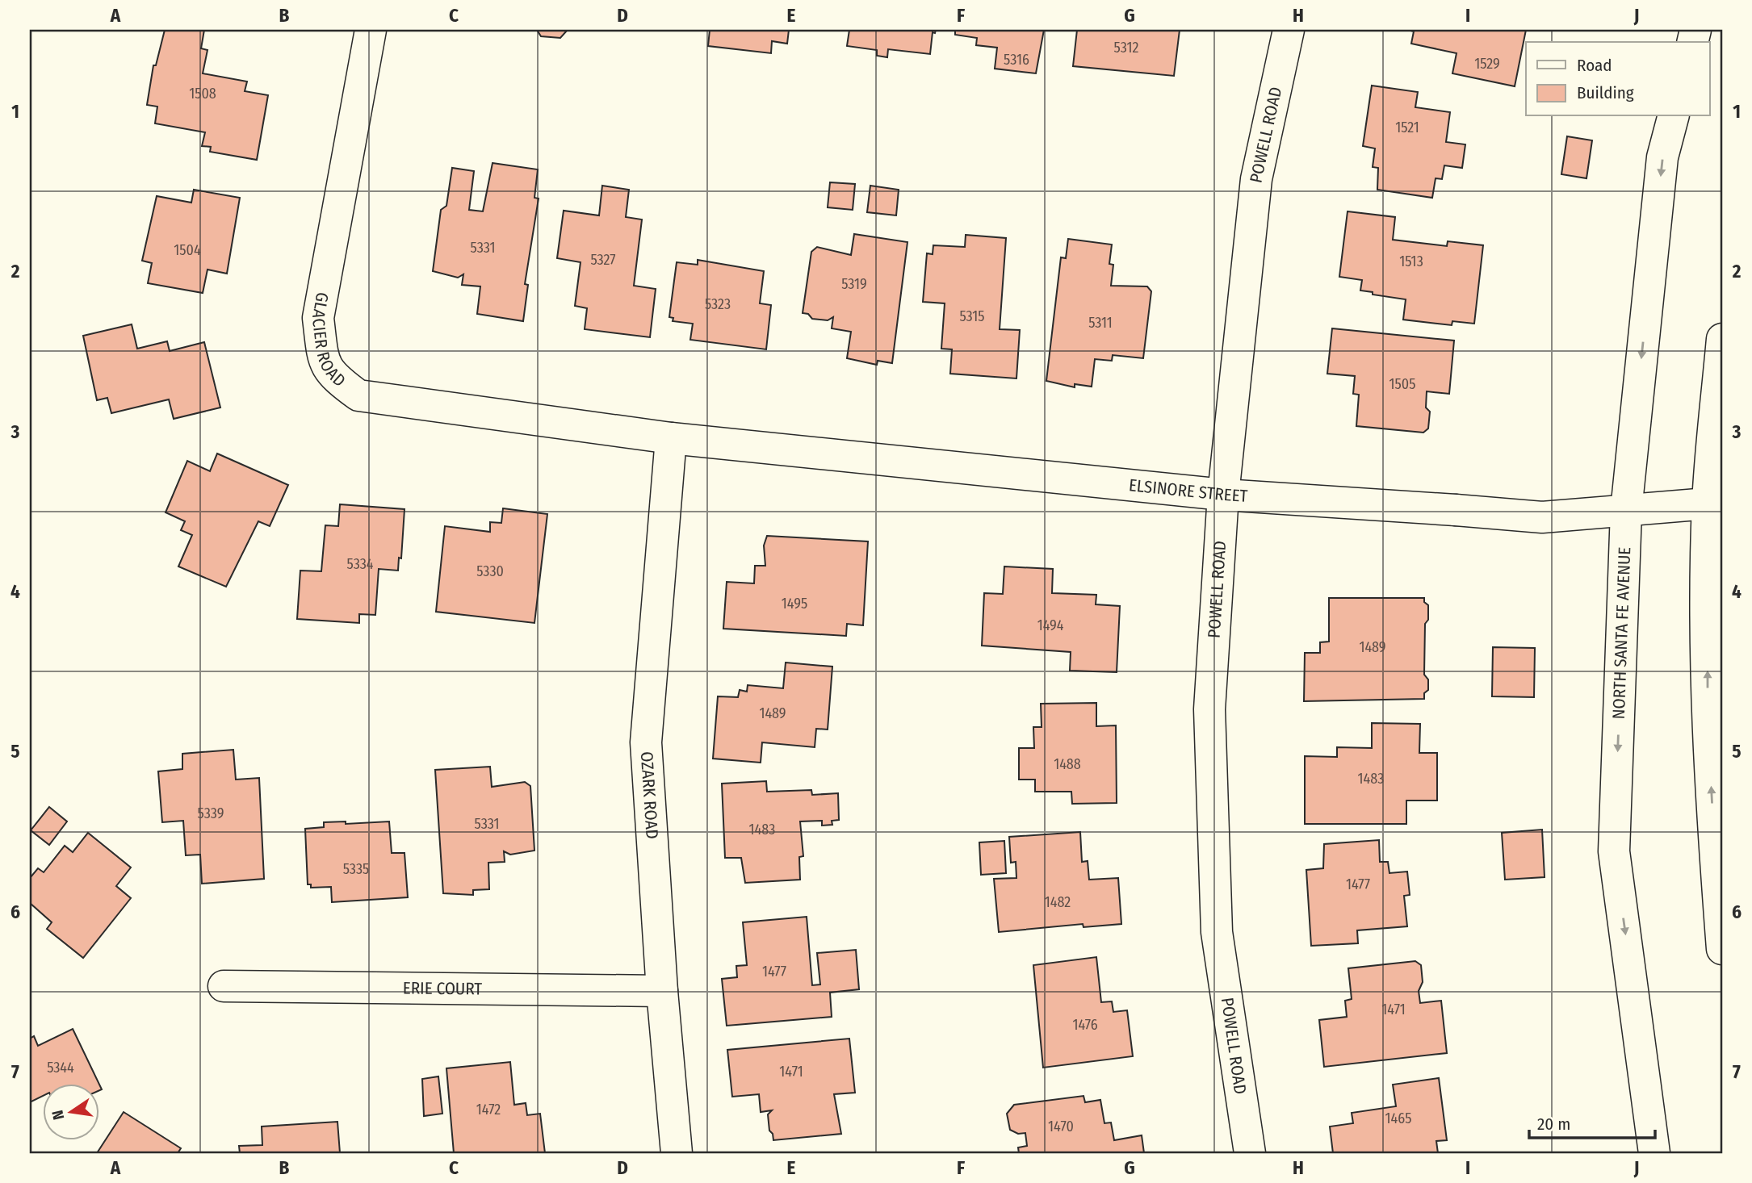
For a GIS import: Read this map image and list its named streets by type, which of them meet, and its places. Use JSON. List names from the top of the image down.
{
  "streets": {
    "street": [
      "POWELL ROAD",
      "GLACIER ROAD",
      "ELSINORE STREET",
      "NORTH SANTA FE AVENUE",
      "OZARK ROAD",
      "ERIE COURT"
    ]
  },
  "crossings": [
    ["POWELL ROAD", "ELSINORE STREET"],
    ["GLACIER ROAD", "ELSINORE STREET"],
    ["GLACIER ROAD", "OZARK ROAD"],
    ["ELSINORE STREET", "NORTH SANTA FE AVENUE"],
    ["ELSINORE STREET", "OZARK ROAD"],
    ["OZARK ROAD", "ERIE COURT"]
  ],
  "house_numbers": [
    "5312",
    "5316",
    "1529",
    "1508",
    "1521",
    "5331",
    "1504",
    "5327",
    "1513",
    "5319",
    "5323",
    "5315",
    "5311",
    "1505",
    "5334",
    "5330",
    "1495",
    "1494",
    "1489",
    "1489",
    "1488",
    "1483",
    "5339",
    "5331",
    "1483",
    "5335",
    "1477",
    "1482",
    "1477",
    "1471",
    "1476",
    "5344",
    "1471",
    "1472",
    "1465",
    "1470"
  ],
  "legend": ["Road", "Building"],
  "scale_bar": "20 m",
  "north": "left",
  "grid": {
    "columns": [
      "A",
      "B",
      "C",
      "D",
      "E",
      "F",
      "G",
      "H",
      "I",
      "J"
    ],
    "rows": [
      "1",
      "2",
      "3",
      "4",
      "5",
      "6",
      "7"
    ]
  }
}
